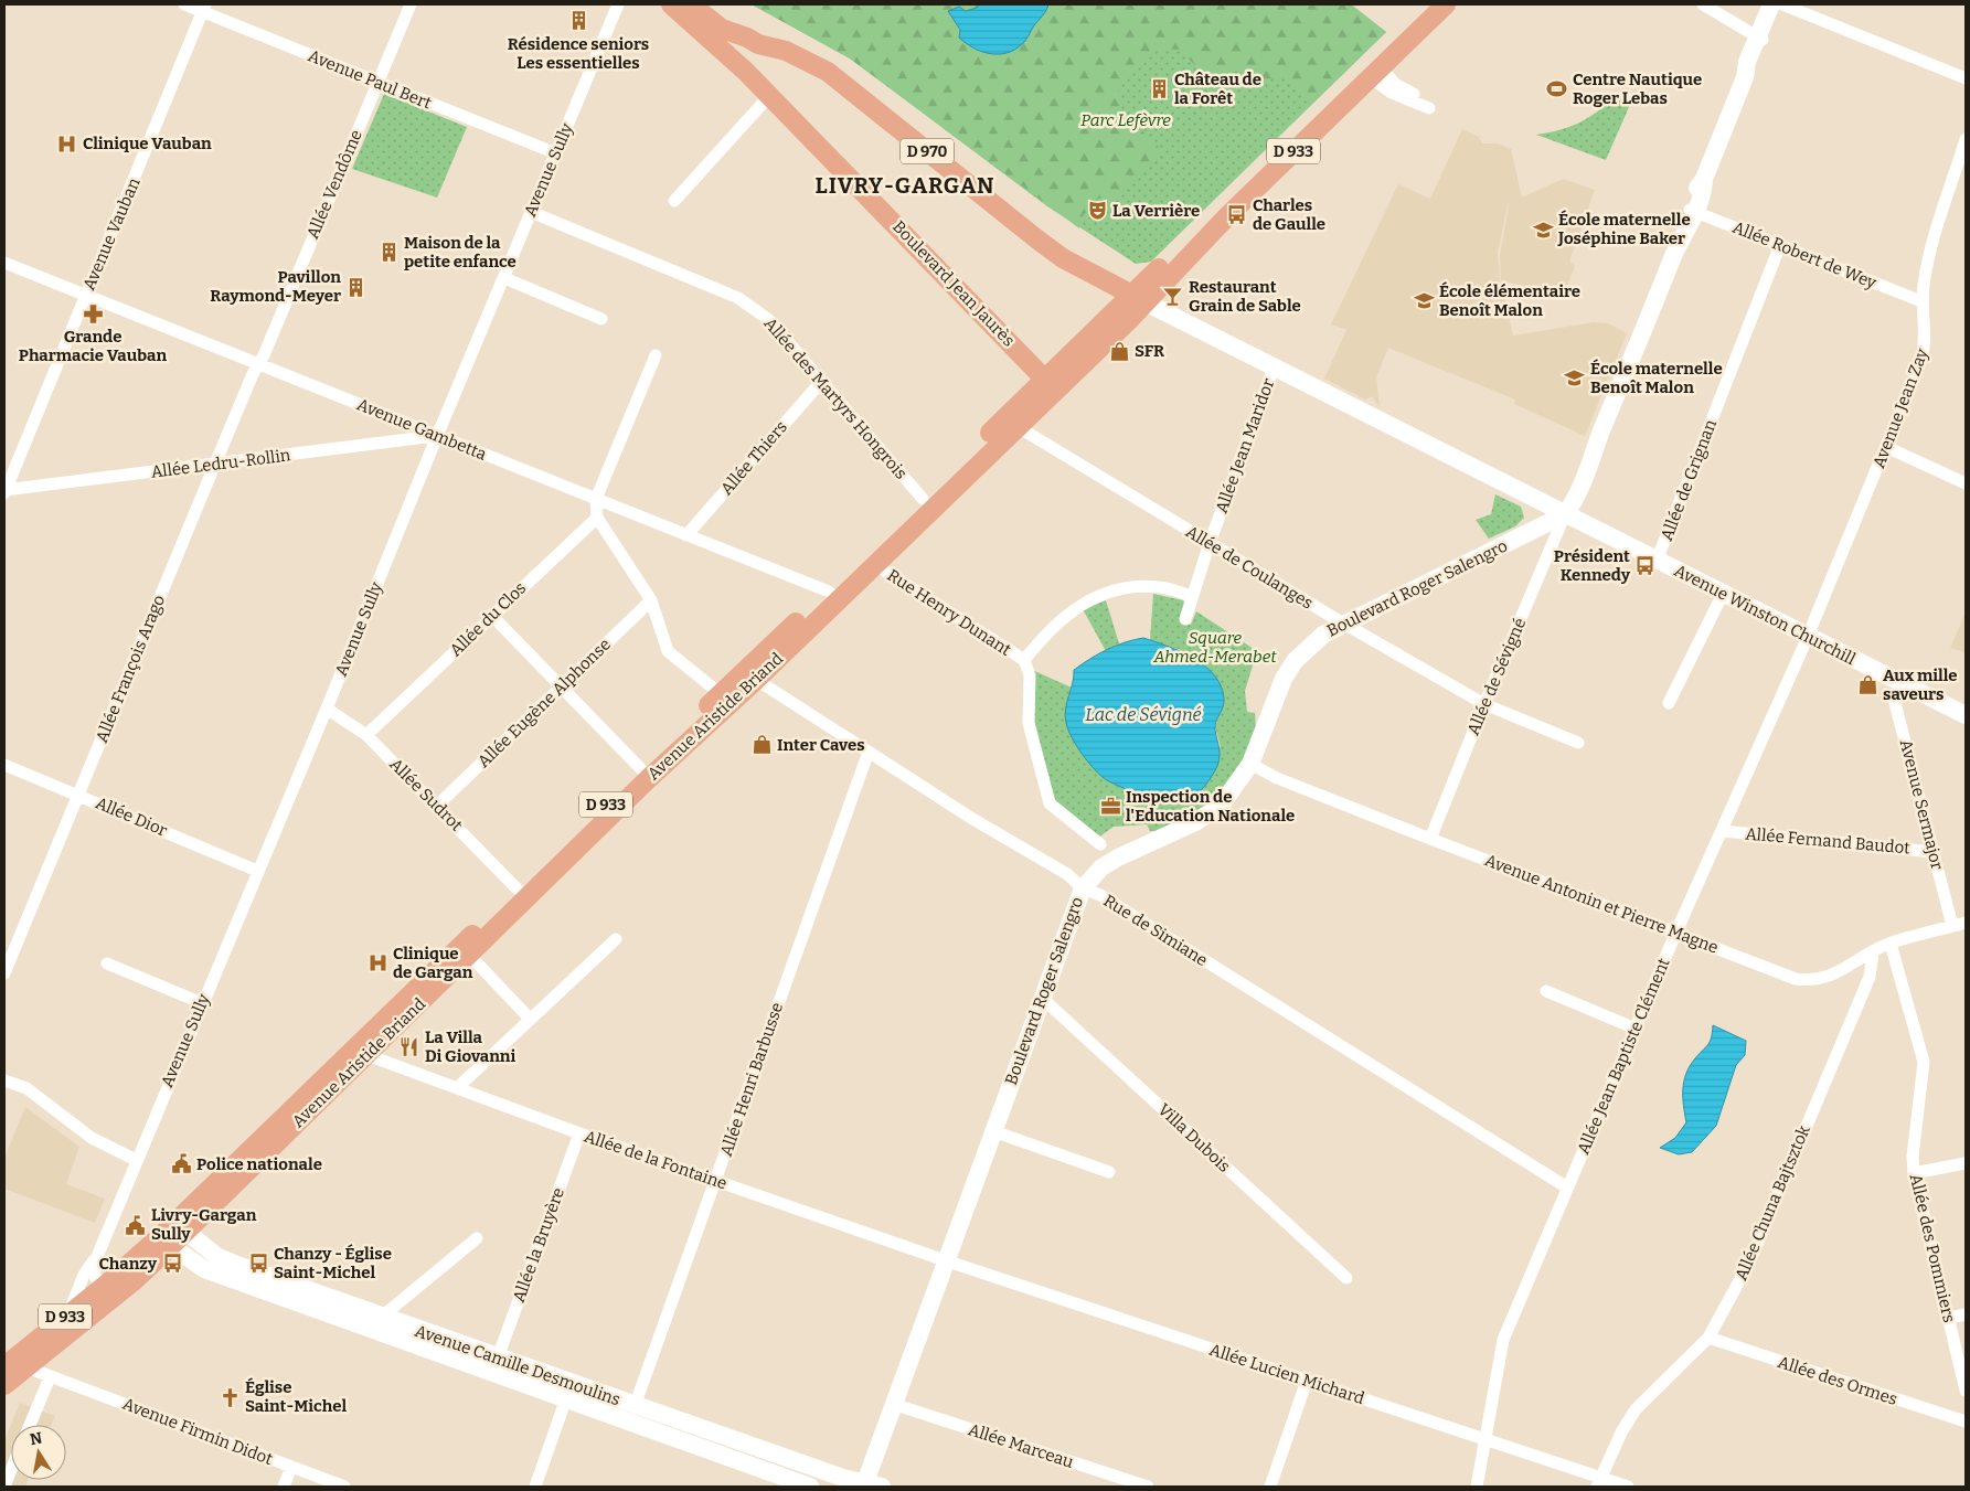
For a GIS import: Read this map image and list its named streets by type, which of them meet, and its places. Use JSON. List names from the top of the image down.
{
  "streets": {
    "main road": [
      "D 970",
      "D 933",
      "Boulevard Jean Jaurès",
      "Boulevard Roger Salengro",
      "Avenue Winston Churchill",
      "Avenue Aristide Briand",
      "Avenue Camille Desmoulins"
    ],
    "street": [
      "Avenue Paul Bert",
      "Avenue Sully",
      "Allée Vendôme",
      "Avenue Vauban",
      "Allée Robert de Wey",
      "Allée des Martyrs Hongrois",
      "Avenue Jean Zay",
      "Avenue Gambetta",
      "Allée Jean Maridor",
      "Allée Thiers",
      "Allée Ledru-Rollin",
      "Allée de Grignan",
      "Allée de Coulanges",
      "Rue Henry Dunant",
      "Allée du Clos",
      "Allée François Arago",
      "Allée de Sévigné",
      "Allée Eugène Alphonse",
      "Allée Sudrot",
      "Avenue Sermajor",
      "Allée Dior",
      "Allée Fernand Baudot",
      "Avenue Antonin et Pierre Magne",
      "Rue de Simiane",
      "Allée Jean Baptiste Clément",
      "Allée Henri Barbusse",
      "Villa Dubois",
      "Allée de la Fontaine",
      "Allée Chuna Bajtsztok",
      "Allée la Bruyère",
      "Allée des Pommiers",
      "Allée Lucien Michard",
      "Allée des Ormes",
      "Avenue Firmin Didot",
      "Allée Marceau"
    ]
  },
  "crossings": [
    ["Avenue Paul Bert", "Avenue Sully"],
    ["Avenue Paul Bert", "Allée Vendôme"],
    ["Avenue Paul Bert", "Avenue Vauban"],
    ["D 970", "D 933"],
    ["D 970", "Allée Jean Maridor"],
    ["D 970", "Boulevard Roger Salengro"],
    ["D 970", "Avenue Winston Churchill"],
    ["D 970", "Allée de Sévigné"],
    ["D 970", "Avenue Aristide Briand"],
    ["D 933", "Avenue Aristide Briand"],
    ["Avenue Sully", "Allée des Martyrs Hongrois"],
    ["Avenue Sully", "Avenue Gambetta"],
    ["Avenue Sully", "Allée Ledru-Rollin"],
    ["Avenue Sully", "Avenue Aristide Briand"],
    ["Avenue Sully", "Allée Sudrot"],
    ["Avenue Sully", "Allée Dior"],
    ["Allée Vendôme", "Avenue Gambetta"],
    ["Allée Vendôme", "Allée François Arago"],
    ["Avenue Vauban", "Avenue Gambetta"],
    ["Avenue Vauban", "Allée Ledru-Rollin"],
    ["Allée Robert de Wey", "Avenue Jean Zay"],
    ["Allée Robert de Wey", "Allée de Grignan"],
    ["Boulevard Jean Jaurès", "Avenue Aristide Briand"],
    ["Allée des Martyrs Hongrois", "Allée Thiers"],
    ["Allée des Martyrs Hongrois", "Avenue Aristide Briand"],
    ["Avenue Jean Zay", "Avenue Winston Churchill"],
    ["Avenue Jean Zay", "Allée Jean Baptiste Clément"],
    ["Avenue Gambetta", "Allée Thiers"],
    ["Avenue Gambetta", "Allée Ledru-Rollin"],
    ["Avenue Gambetta", "Allée François Arago"],
    ["Avenue Gambetta", "Avenue Aristide Briand"],
    ["Allée Jean Maridor", "Allée de Coulanges"],
    ["Allée Ledru-Rollin", "Allée François Arago"],
    ["Allée de Grignan", "Avenue Winston Churchill"],
    ["Allée de Coulanges", "Boulevard Roger Salengro"],
    ["Allée de Coulanges", "Allée de Sévigné"],
    ["Allée de Coulanges", "Avenue Aristide Briand"],
    ["Boulevard Roger Salengro", "Avenue Winston Churchill"],
    ["Boulevard Roger Salengro", "Allée de Sévigné"],
    ["Boulevard Roger Salengro", "Avenue Antonin et Pierre Magne"],
    ["Boulevard Roger Salengro", "Rue de Simiane"],
    ["Boulevard Roger Salengro", "Villa Dubois"],
    ["Boulevard Roger Salengro", "Allée de la Fontaine"],
    ["Boulevard Roger Salengro", "Avenue Camille Desmoulins"],
    ["Boulevard Roger Salengro", "Allée Lucien Michard"],
    ["Boulevard Roger Salengro", "Allée Marceau"],
    ["Rue Henry Dunant", "Avenue Aristide Briand"],
    ["Avenue Winston Churchill", "Allée de Sévigné"],
    ["Avenue Winston Churchill", "Avenue Sermajor"],
    ["Avenue Winston Churchill", "Allée Jean Baptiste Clément"],
    ["Allée du Clos", "Allée Sudrot"],
    ["Allée François Arago", "Allée Dior"],
    ["Allée de Sévigné", "Avenue Antonin et Pierre Magne"],
    ["Allée Eugène Alphonse", "Allée Sudrot"],
    ["Avenue Aristide Briand", "Allée Sudrot"],
    ["Avenue Aristide Briand", "Rue de Simiane"],
    ["Avenue Aristide Briand", "Allée de la Fontaine"],
    ["Avenue Aristide Briand", "Avenue Camille Desmoulins"],
    ["Avenue Aristide Briand", "Avenue Firmin Didot"],
    ["Avenue Sermajor", "Allée Fernand Baudot"],
    ["Avenue Sermajor", "Avenue Antonin et Pierre Magne"],
    ["Allée Fernand Baudot", "Allée Jean Baptiste Clément"],
    ["Avenue Antonin et Pierre Magne", "Allée Jean Baptiste Clément"],
    ["Avenue Antonin et Pierre Magne", "Allée Chuna Bajtsztok"],
    ["Avenue Antonin et Pierre Magne", "Allée des Pommiers"],
    ["Rue de Simiane", "Allée Jean Baptiste Clément"],
    ["Rue de Simiane", "Allée Henri Barbusse"],
    ["Allée Jean Baptiste Clément", "Allée Lucien Michard"],
    ["Allée Henri Barbusse", "Allée de la Fontaine"],
    ["Allée Henri Barbusse", "Avenue Camille Desmoulins"],
    ["Allée de la Fontaine", "Allée la Bruyère"],
    ["Allée de la Fontaine", "Allée Lucien Michard"],
    ["Allée Chuna Bajtsztok", "Allée Lucien Michard"],
    ["Allée Chuna Bajtsztok", "Allée des Ormes"],
    ["Allée la Bruyère", "Avenue Camille Desmoulins"]
  ],
  "districts": ["LIVRY-GARGAN"],
  "water": ["Lac de Sévigné"],
  "parks": ["Parc Lefèvre", "Square Ahmed-Merabet"],
  "places": {
    "building": [
      "Résidence seniors Les essentielles",
      "Château de la Forêt",
      "Maison de la petite enfance",
      "Pavillon Raymond-Meyer"
    ],
    "sports": ["Centre Nautique Roger Lebas"],
    "hospital": ["Clinique Vauban", "Clinique de Gargan"],
    "theatre": ["La Verrière"],
    "bus stop": [
      "Charles de Gaulle",
      "Président Kennedy",
      "Chanzy",
      "Chanzy - Église Saint-Michel"
    ],
    "school or university": ["École maternelle Joséphine Baker", "École élémentaire Benoît Malon", "École maternelle Benoît Malon"],
    "bar": ["Restaurant Grain de Sable"],
    "pharmacy": ["Grande Pharmacie Vauban"],
    "shop": ["SFR", "Aux mille saveurs", "Inter Caves"],
    "office": ["Inspection de l'Education Nationale"],
    "restaurant": ["La Villa Di Giovanni"],
    "public building": ["Police nationale", "Livry-Gargan Sully"],
    "church": ["Église Saint-Michel"]
  },
  "north": "top"
}
